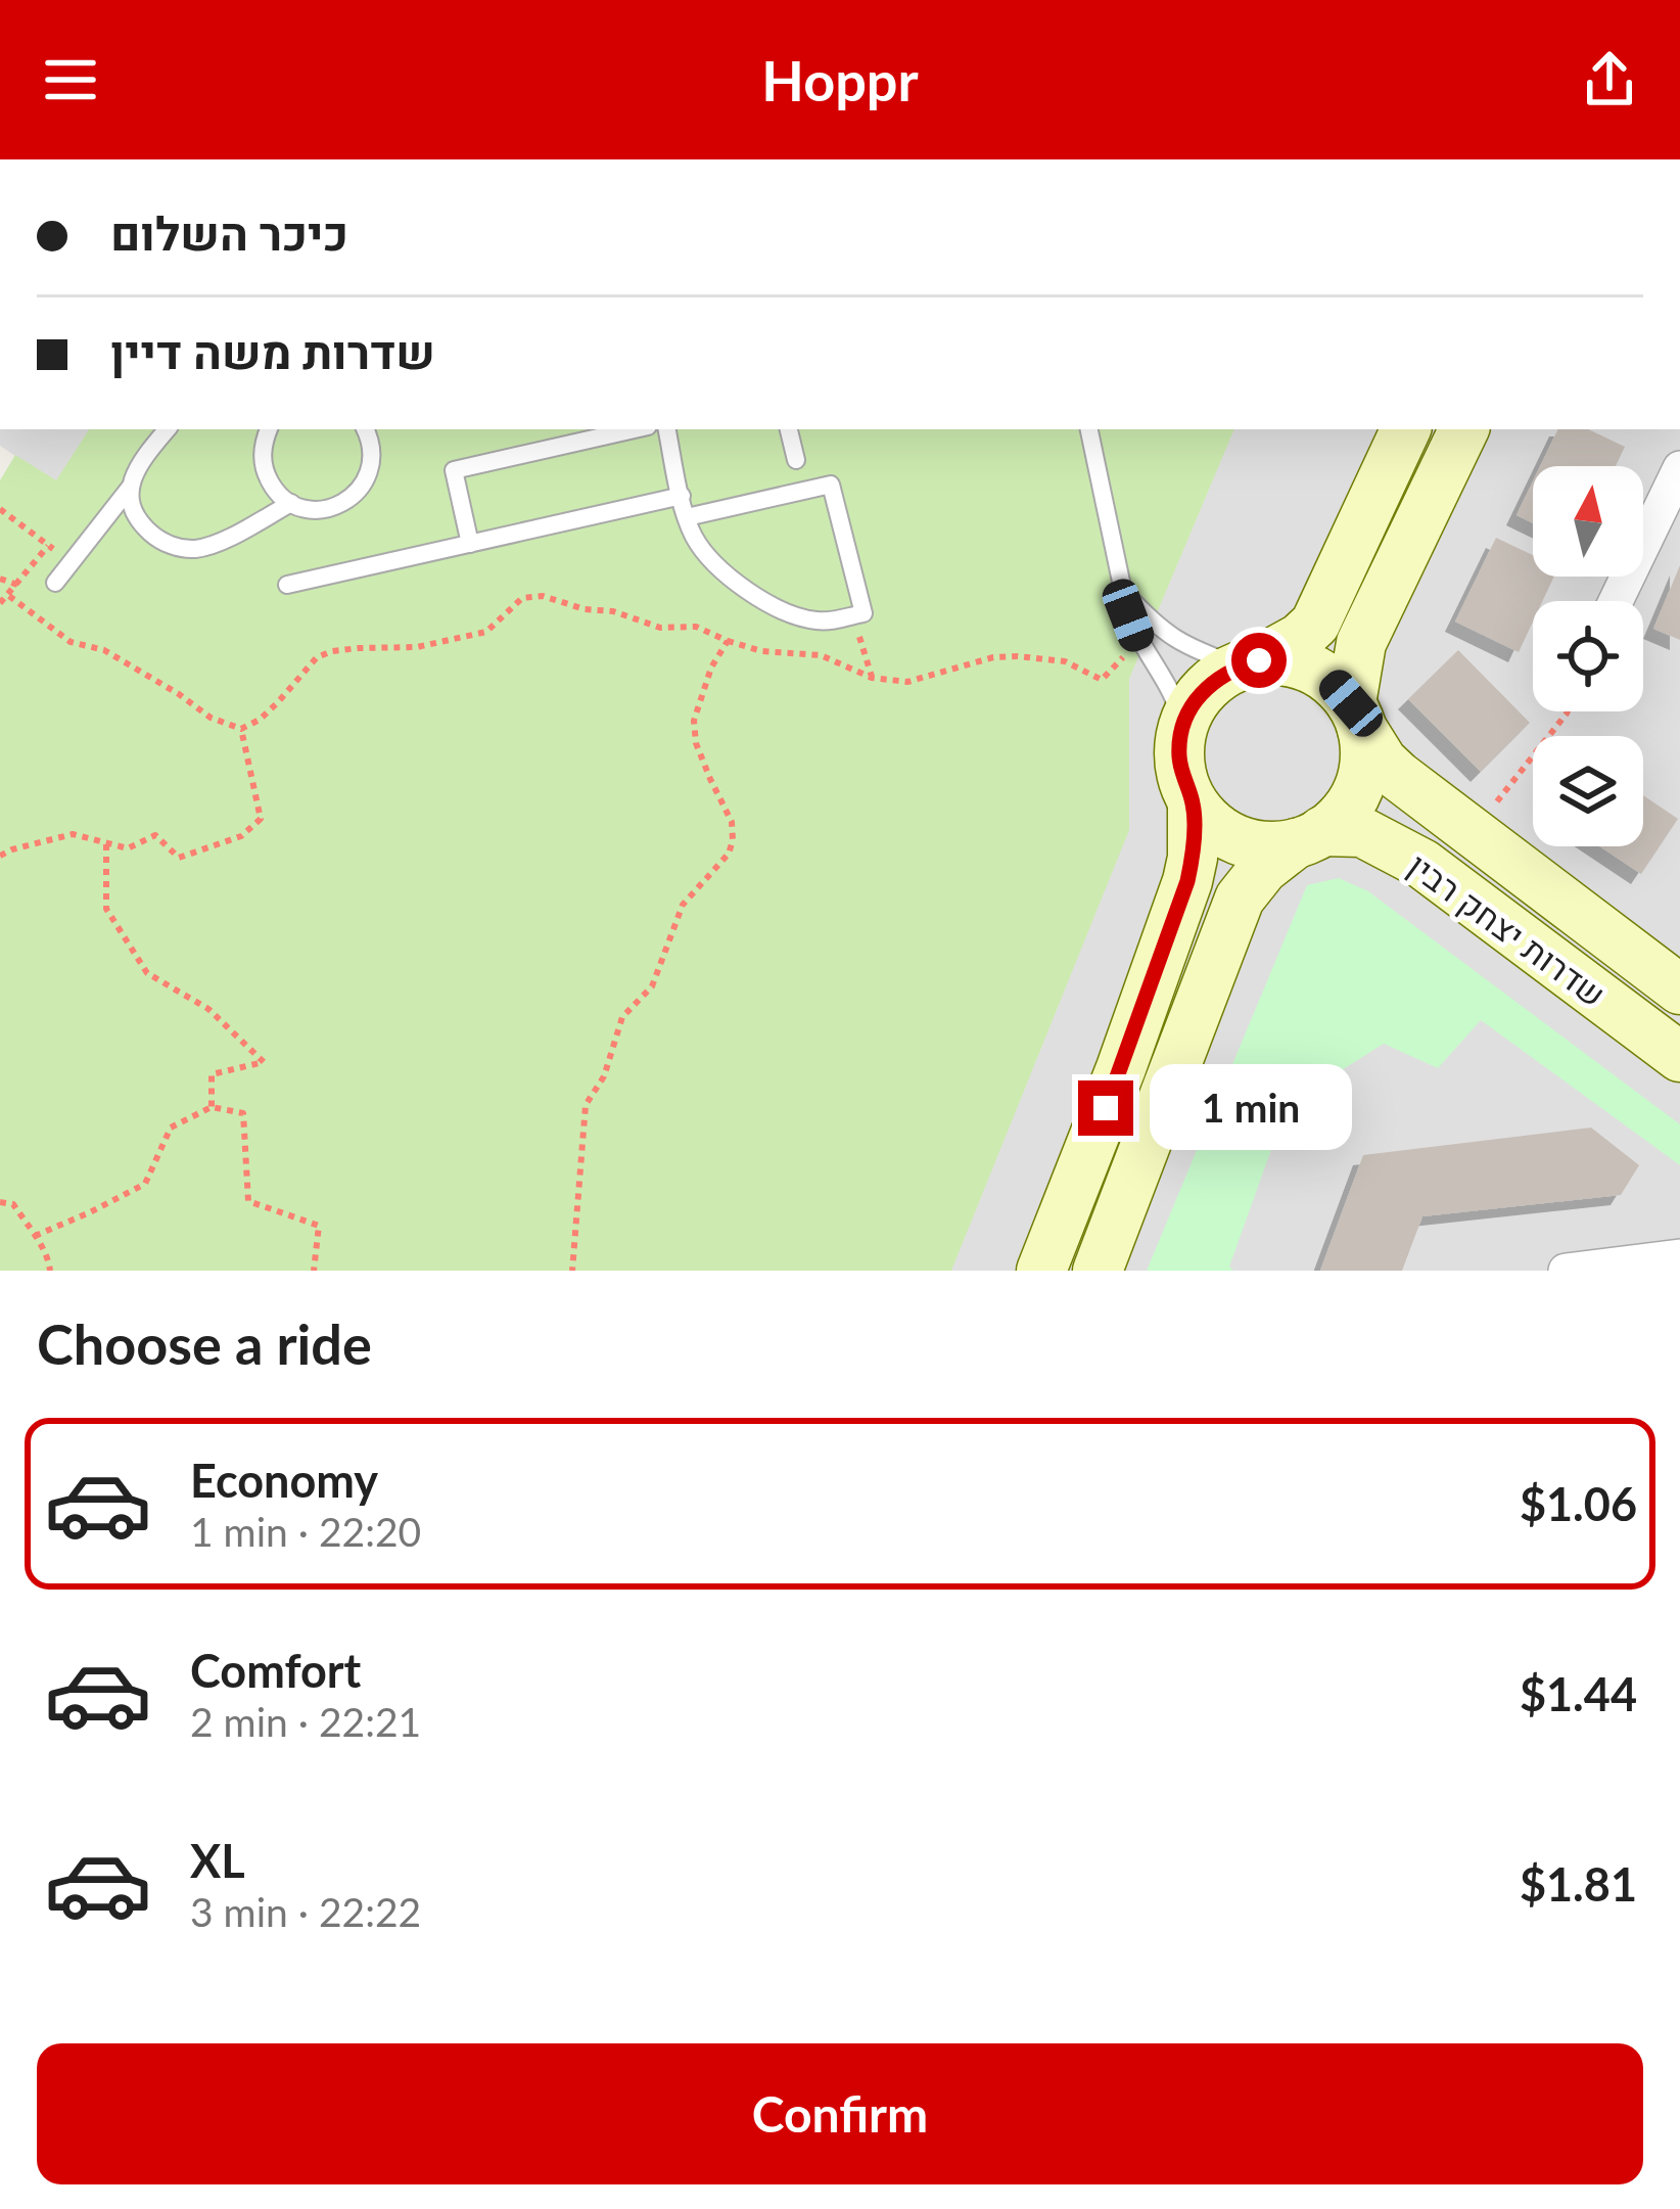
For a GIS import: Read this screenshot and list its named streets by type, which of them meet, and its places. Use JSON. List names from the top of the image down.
{
  "streets": {
    "main road": ["שדרות יצחק רבין"]
  },
  "north": "top",
  "page": {
    "header": "Hoppr",
    "banner": ["כיכר השלום", "שדרות משה דיין"],
    "bubble": "1 min",
    "heading": "Choose a ride",
    "list": [
      {
        "name": "Economy",
        "note": "1 min · 22:20",
        "value": "$1.06"
      },
      {
        "name": "Comfort",
        "note": "2 min · 22:21",
        "value": "$1.44"
      },
      {
        "name": "XL",
        "note": "3 min · 22:22",
        "value": "$1.81"
      }
    ],
    "buttons": "Confirm"
  }
}
